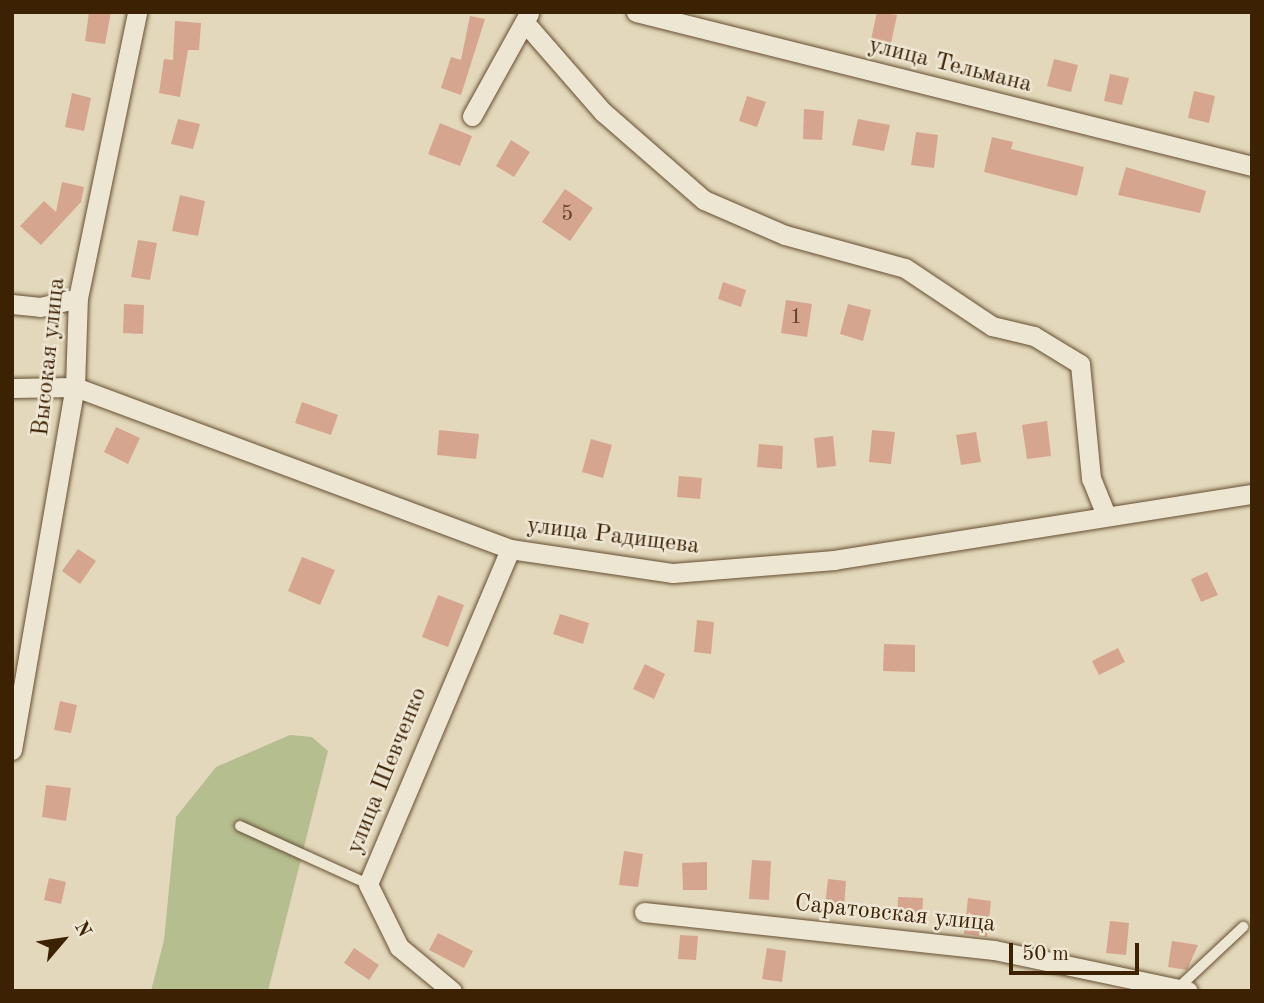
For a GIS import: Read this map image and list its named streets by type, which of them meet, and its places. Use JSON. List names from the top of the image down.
{
  "streets": {
    "street": [
      "улица Тельмана",
      "Высокая улица",
      "улица Радищева",
      "улица Шевченко",
      "Саратовская улица"
    ]
  },
  "crossings": [
    ["Высокая улица", "улица Радищева"],
    ["улица Радищева", "улица Шевченко"]
  ],
  "house_numbers": ["5", "1"],
  "scale_bar": "50 m",
  "north": "top right"
}
